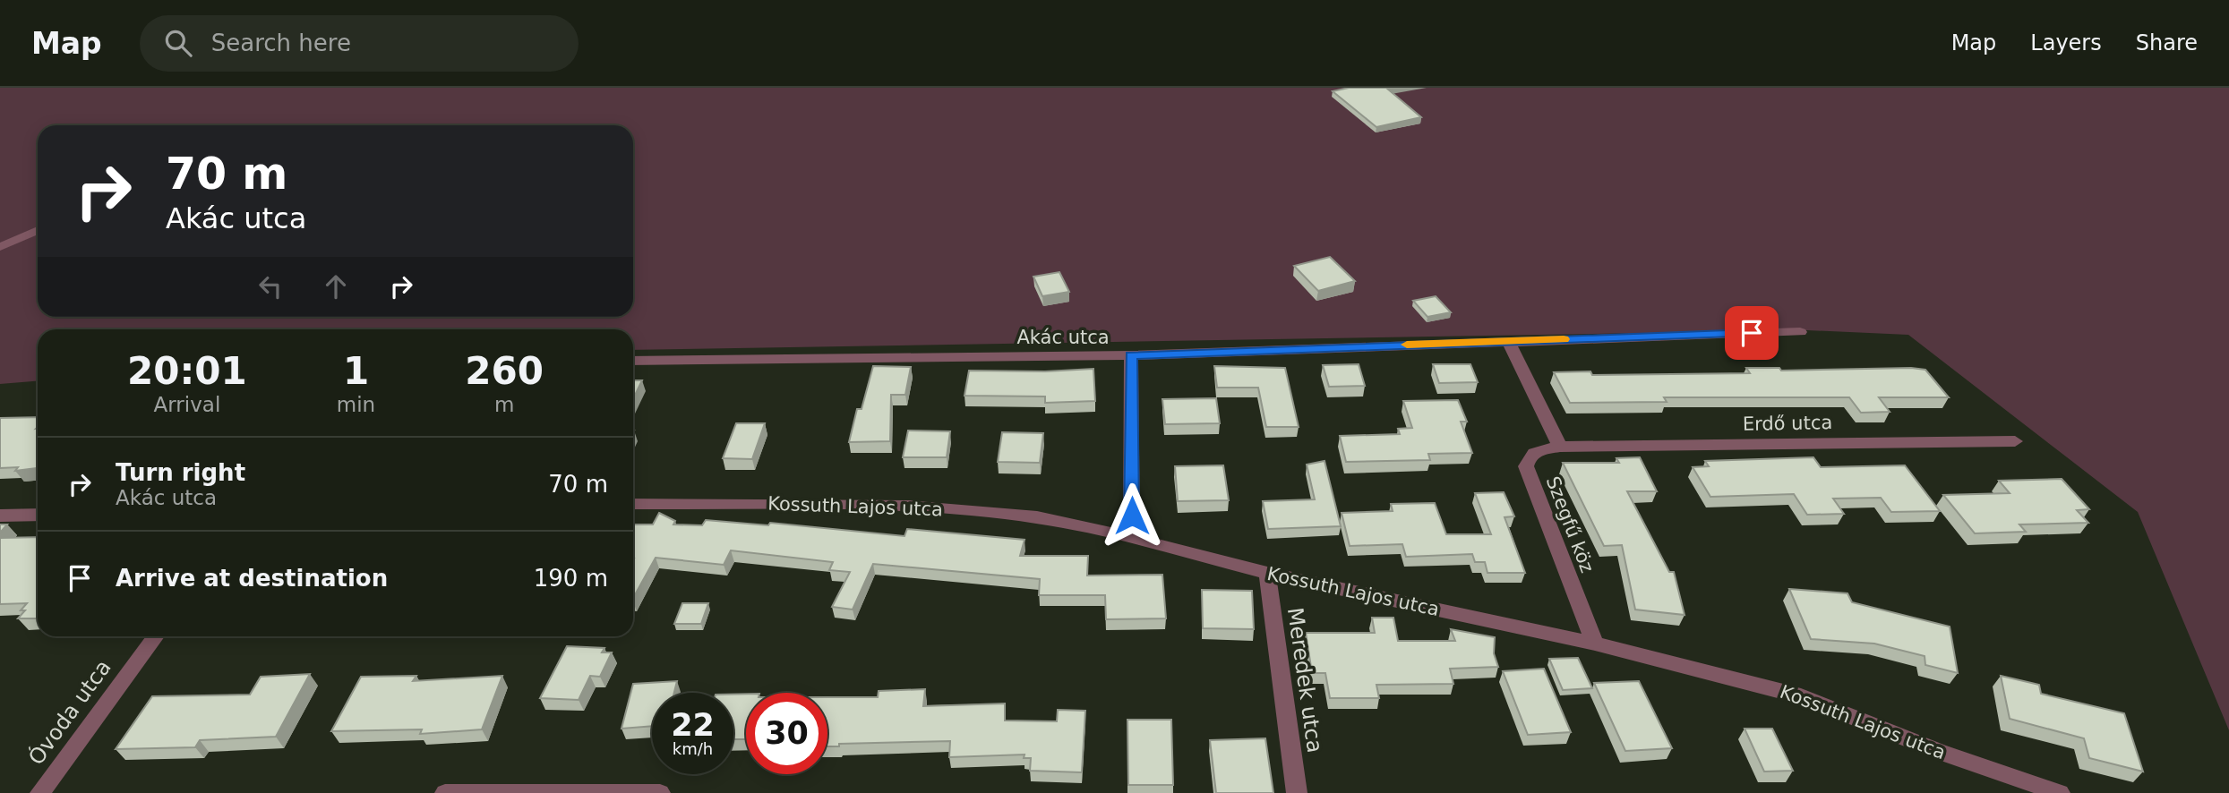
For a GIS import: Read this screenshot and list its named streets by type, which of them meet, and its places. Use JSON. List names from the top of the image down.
{
  "streets": {
    "street": [
      "Akác utca",
      "Erdő utca",
      "Kossuth Lajos utca",
      "Szegfű köz",
      "Meredek utca",
      "Óvoda utca"
    ]
  },
  "crossings": [
    ["Akác utca", "Szegfű köz"],
    ["Erdő utca", "Szegfű köz"],
    ["Kossuth Lajos utca", "Szegfű köz"],
    ["Kossuth Lajos utca", "Meredek utca"]
  ],
  "page": {
    "header": "Map",
    "search": "Search here",
    "nav": ["Map", "Layers", "Share"],
    "turn": ["70 m", "Akác utca"],
    "eta": [
      "20:01",
      "Arrival",
      "1",
      "min",
      "260",
      "m"
    ],
    "list": [
      {
        "name": "Turn right",
        "note": "Akác utca",
        "value": "70 m"
      },
      {
        "name": "Arrive at destination",
        "value": "190 m"
      }
    ],
    "speed": "22 km/h",
    "limit": "30"
  }
}
